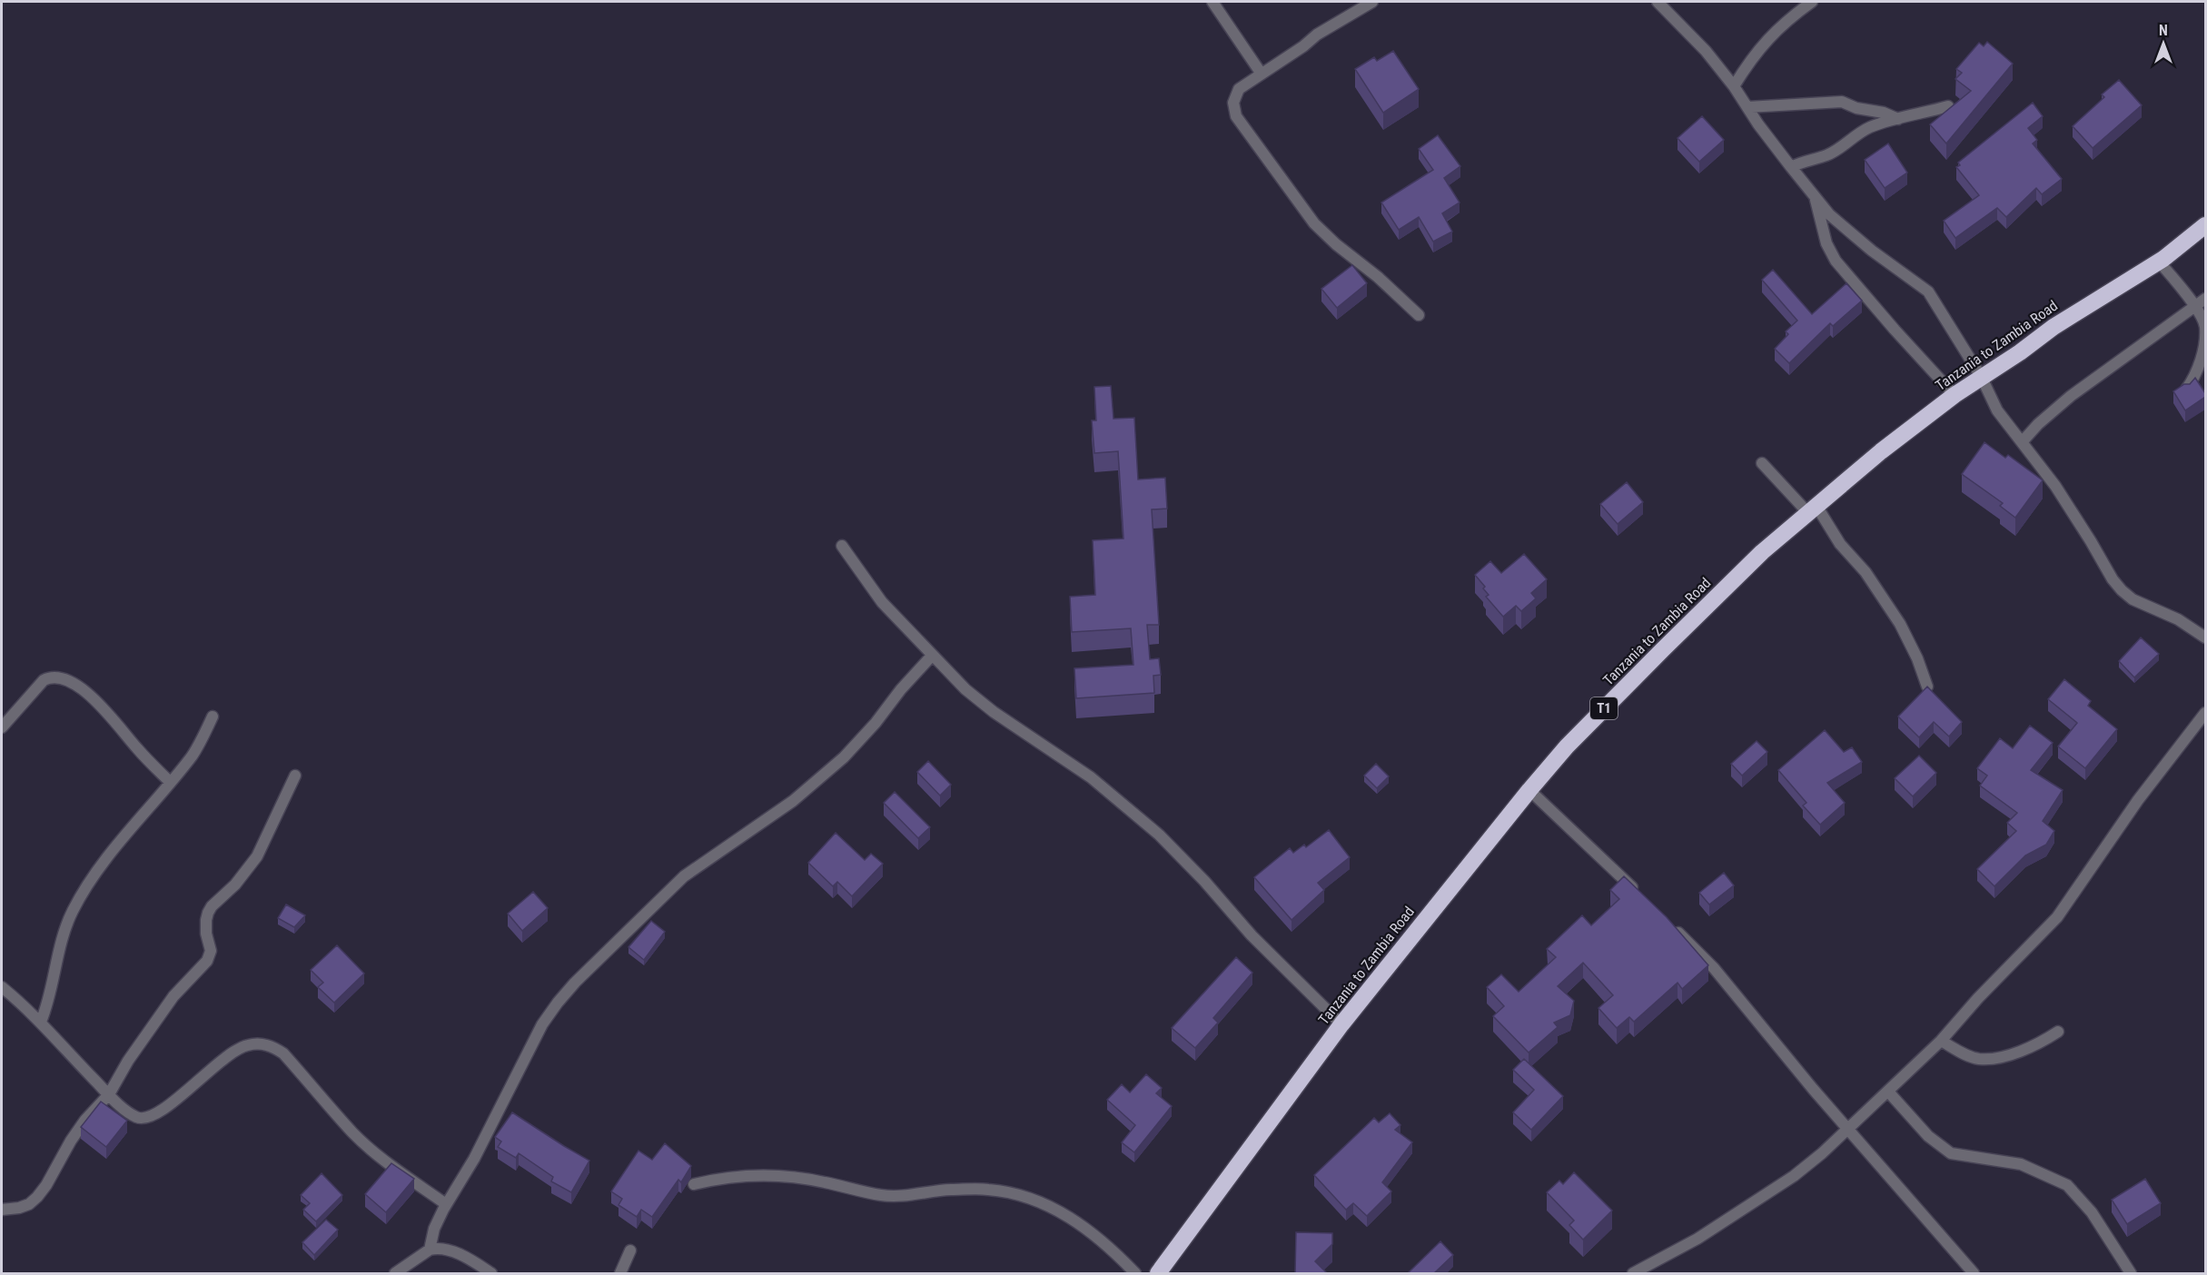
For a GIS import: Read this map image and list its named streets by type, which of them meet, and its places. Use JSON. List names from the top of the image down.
{
  "streets": {
    "highway": ["Tanzania to Zambia Road", "T1"]
  },
  "north": "top"
}
